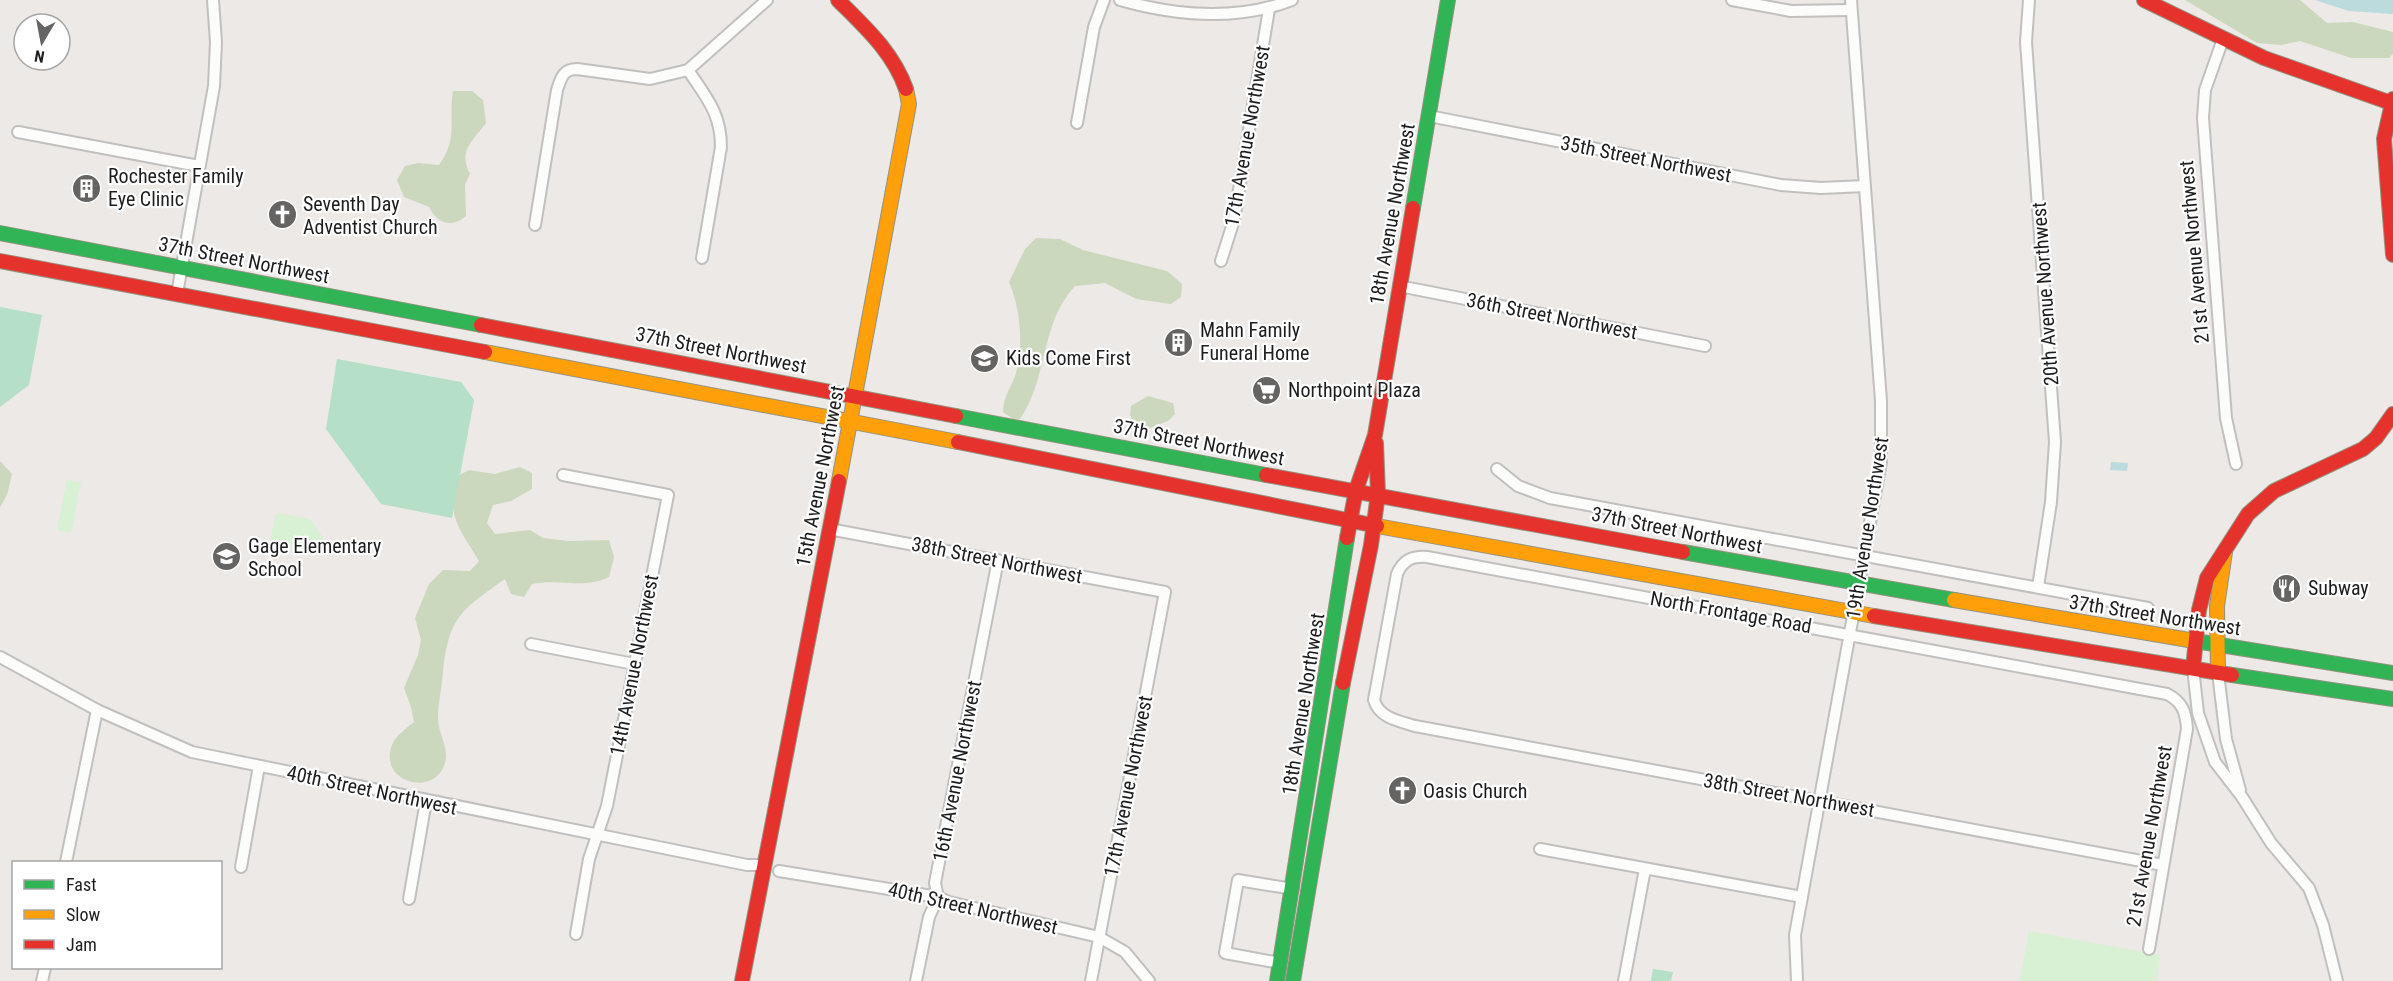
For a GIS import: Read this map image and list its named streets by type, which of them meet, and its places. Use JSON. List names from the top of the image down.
{
  "streets": {
    "main road": ["18th Avenue Northwest", "37th Street Northwest", "15th Avenue Northwest"],
    "street": [
      "17th Avenue Northwest",
      "35th Street Northwest",
      "21st Avenue Northwest",
      "20th Avenue Northwest",
      "36th Street Northwest",
      "19th Avenue Northwest",
      "38th Street Northwest",
      "North Frontage Road",
      "14th Avenue Northwest",
      "16th Avenue Northwest",
      "40th Street Northwest"
    ]
  },
  "crossings": [
    ["17th Avenue Northwest", "38th Street Northwest"],
    ["17th Avenue Northwest", "40th Street Northwest"],
    ["35th Street Northwest", "18th Avenue Northwest"],
    ["35th Street Northwest", "19th Avenue Northwest"],
    ["18th Avenue Northwest", "37th Street Northwest"],
    ["18th Avenue Northwest", "36th Street Northwest"],
    ["21st Avenue Northwest", "38th Street Northwest"],
    ["21st Avenue Northwest", "North Frontage Road"],
    ["37th Street Northwest", "15th Avenue Northwest"],
    ["37th Street Northwest", "19th Avenue Northwest"],
    ["15th Avenue Northwest", "38th Street Northwest"],
    ["15th Avenue Northwest", "40th Street Northwest"],
    ["19th Avenue Northwest", "38th Street Northwest"],
    ["19th Avenue Northwest", "North Frontage Road"],
    ["38th Street Northwest", "North Frontage Road"],
    ["38th Street Northwest", "16th Avenue Northwest"],
    ["14th Avenue Northwest", "40th Street Northwest"],
    ["16th Avenue Northwest", "40th Street Northwest"]
  ],
  "places": {
    "building": ["Rochester Family Eye Clinic", "Mahn Family Funeral Home"],
    "church": ["Seventh Day Adventist Church", "Oasis Church"],
    "school or university": ["Kids Come First", "Gage Elementary School"],
    "supermarket": ["Northpoint Plaza"],
    "restaurant": ["Subway"]
  },
  "legend": ["Fast", "Slow", "Jam"],
  "north": "bottom"
}
